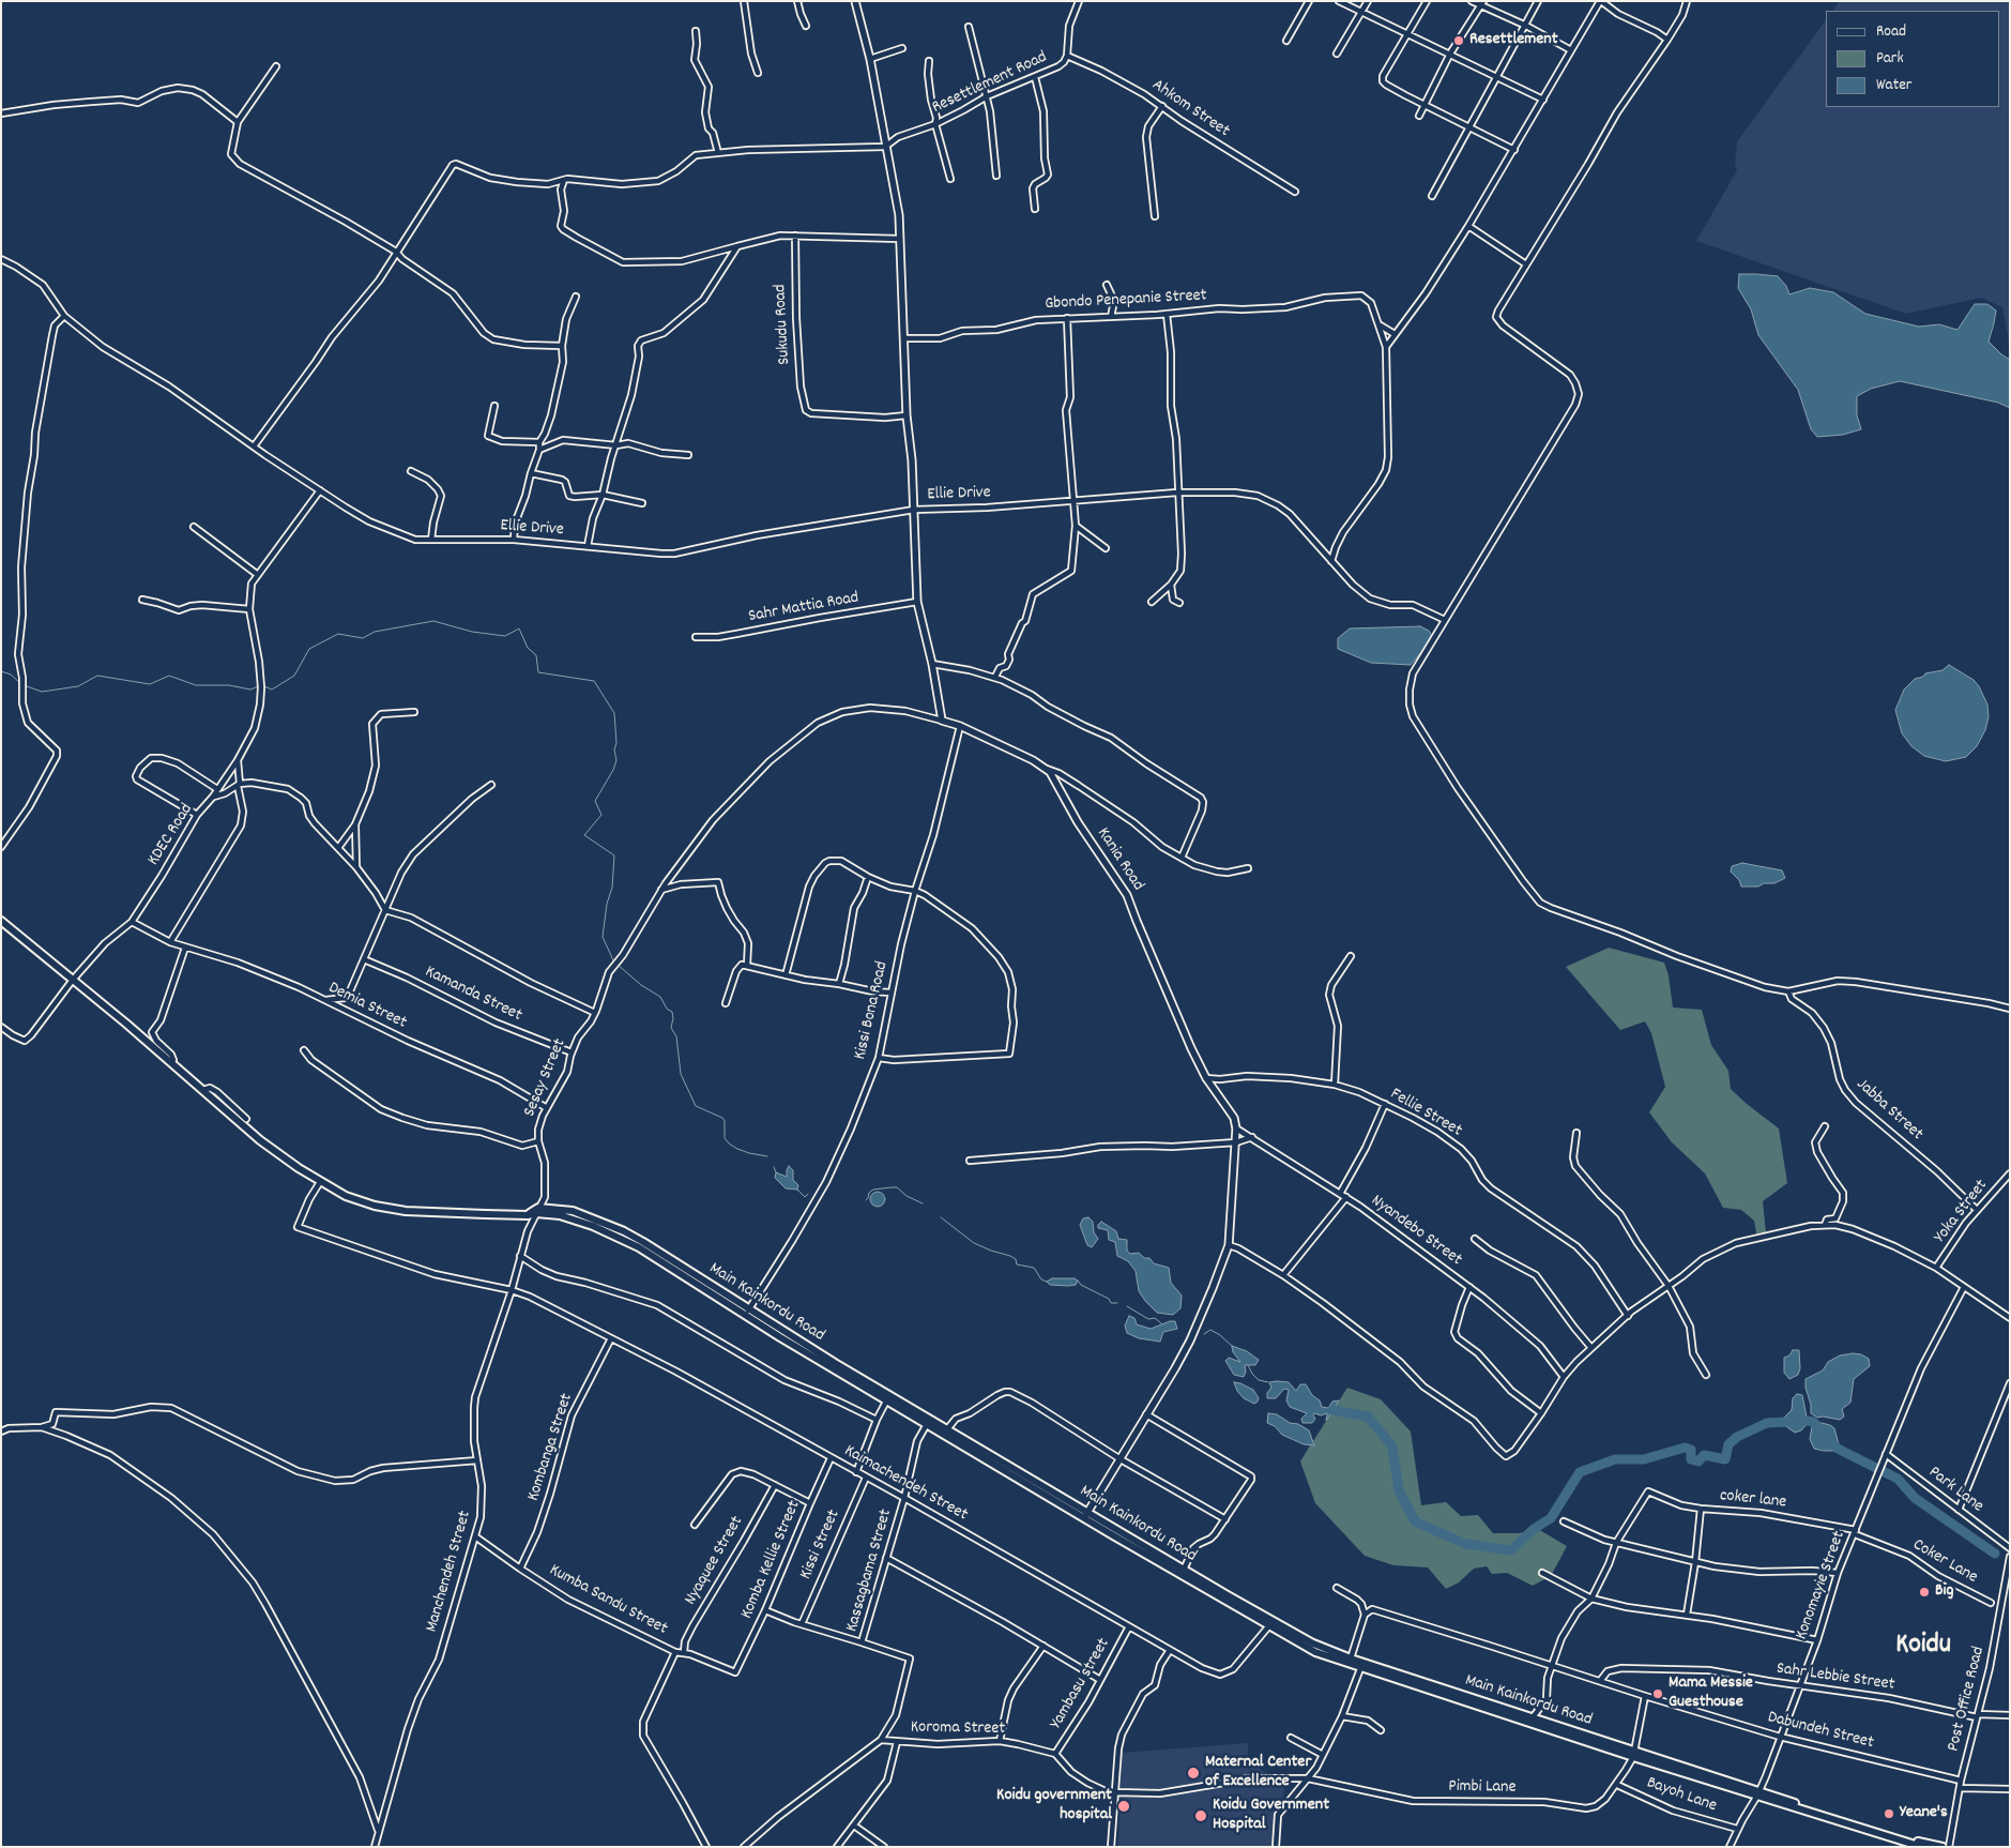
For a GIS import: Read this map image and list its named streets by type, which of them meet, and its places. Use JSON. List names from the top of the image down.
{
  "streets": {
    "main road": ["Kania Road", "Main Kainkordu Road"],
    "street": [
      "Resettlement Road",
      "Ahkom Street",
      "Gbondo Penepanie Street",
      "Sukudu Road",
      "Ellie Drive",
      "Sahr Mattia Road",
      "KDEC Road",
      "Kamanda Street",
      "Demia Street",
      "Kissi Bona Road",
      "Sesay Street",
      "Jabba Street",
      "Fellie Street",
      "Yoka Street",
      "Nyandebo Street",
      "Kombanga Street",
      "Kaimachendeh Street",
      "Park Lane",
      "coker lane",
      "Kissi Street",
      "Komba Kellie Street",
      "Nyaquee Street",
      "Coker Lane",
      "Kassagbama Street",
      "Manchendeh Street",
      "Konomayie Street",
      "Kumba Sandu Street",
      "Sahr Lebbie Street",
      "Yambasu street",
      "Post Office Road",
      "Koroma Street",
      "Dabundeh Street",
      "Pimbi Lane",
      "Bayoh Lane"
    ]
  },
  "crossings": [
    ["Resettlement Road", "Ahkom Street"],
    ["Ellie Drive", "KDEC Road"],
    ["KDEC Road", "Demia Street"],
    ["Kania Road", "Kissi Bona Road"],
    ["Kania Road", "Sesay Street"],
    ["Kania Road", "Fellie Street"],
    ["Kania Road", "Nyandebo Street"],
    ["Kamanda Street", "Sesay Street"],
    ["Demia Street", "Sesay Street"],
    ["Kissi Bona Road", "Main Kainkordu Road"],
    ["Sesay Street", "Manchendeh Street"],
    ["Jabba Street", "Yoka Street"],
    ["Main Kainkordu Road", "Kaimachendeh Street"],
    ["Main Kainkordu Road", "Konomayie Street"],
    ["Main Kainkordu Road", "Pimbi Lane"],
    ["Kombanga Street", "Kaimachendeh Street"],
    ["Kombanga Street", "Kumba Sandu Street"],
    ["Kaimachendeh Street", "Kissi Street"],
    ["Kaimachendeh Street", "Komba Kellie Street"],
    ["Kaimachendeh Street", "Kassagbama Street"],
    ["Kaimachendeh Street", "Manchendeh Street"],
    ["Kaimachendeh Street", "Yambasu street"],
    ["Park Lane", "Konomayie Street"],
    ["coker lane", "Coker Lane"],
    ["coker lane", "Konomayie Street"],
    ["Komba Kellie Street", "Kumba Sandu Street"],
    ["Nyaquee Street", "Kumba Sandu Street"],
    ["Coker Lane", "Konomayie Street"],
    ["Kassagbama Street", "Koroma Street"],
    ["Manchendeh Street", "Kumba Sandu Street"],
    ["Konomayie Street", "Sahr Lebbie Street"],
    ["Konomayie Street", "Dabundeh Street"],
    ["Konomayie Street", "Bayoh Lane"],
    ["Sahr Lebbie Street", "Post Office Road"],
    ["Sahr Lebbie Street", "Dabundeh Street"],
    ["Yambasu street", "Koroma Street"],
    ["Post Office Road", "Dabundeh Street"],
    ["Dabundeh Street", "Pimbi Lane"],
    ["Pimbi Lane", "Bayoh Lane"]
  ],
  "districts": ["Koidu"],
  "places": [
    "Resettlement",
    "Big",
    "Mama Messie Guesthouse",
    "Maternal Center of Excellence",
    "Koidu government hospital",
    "Yeane's",
    "Koidu Government Hospital"
  ],
  "legend": ["Road", "Park", "Water"]
}
